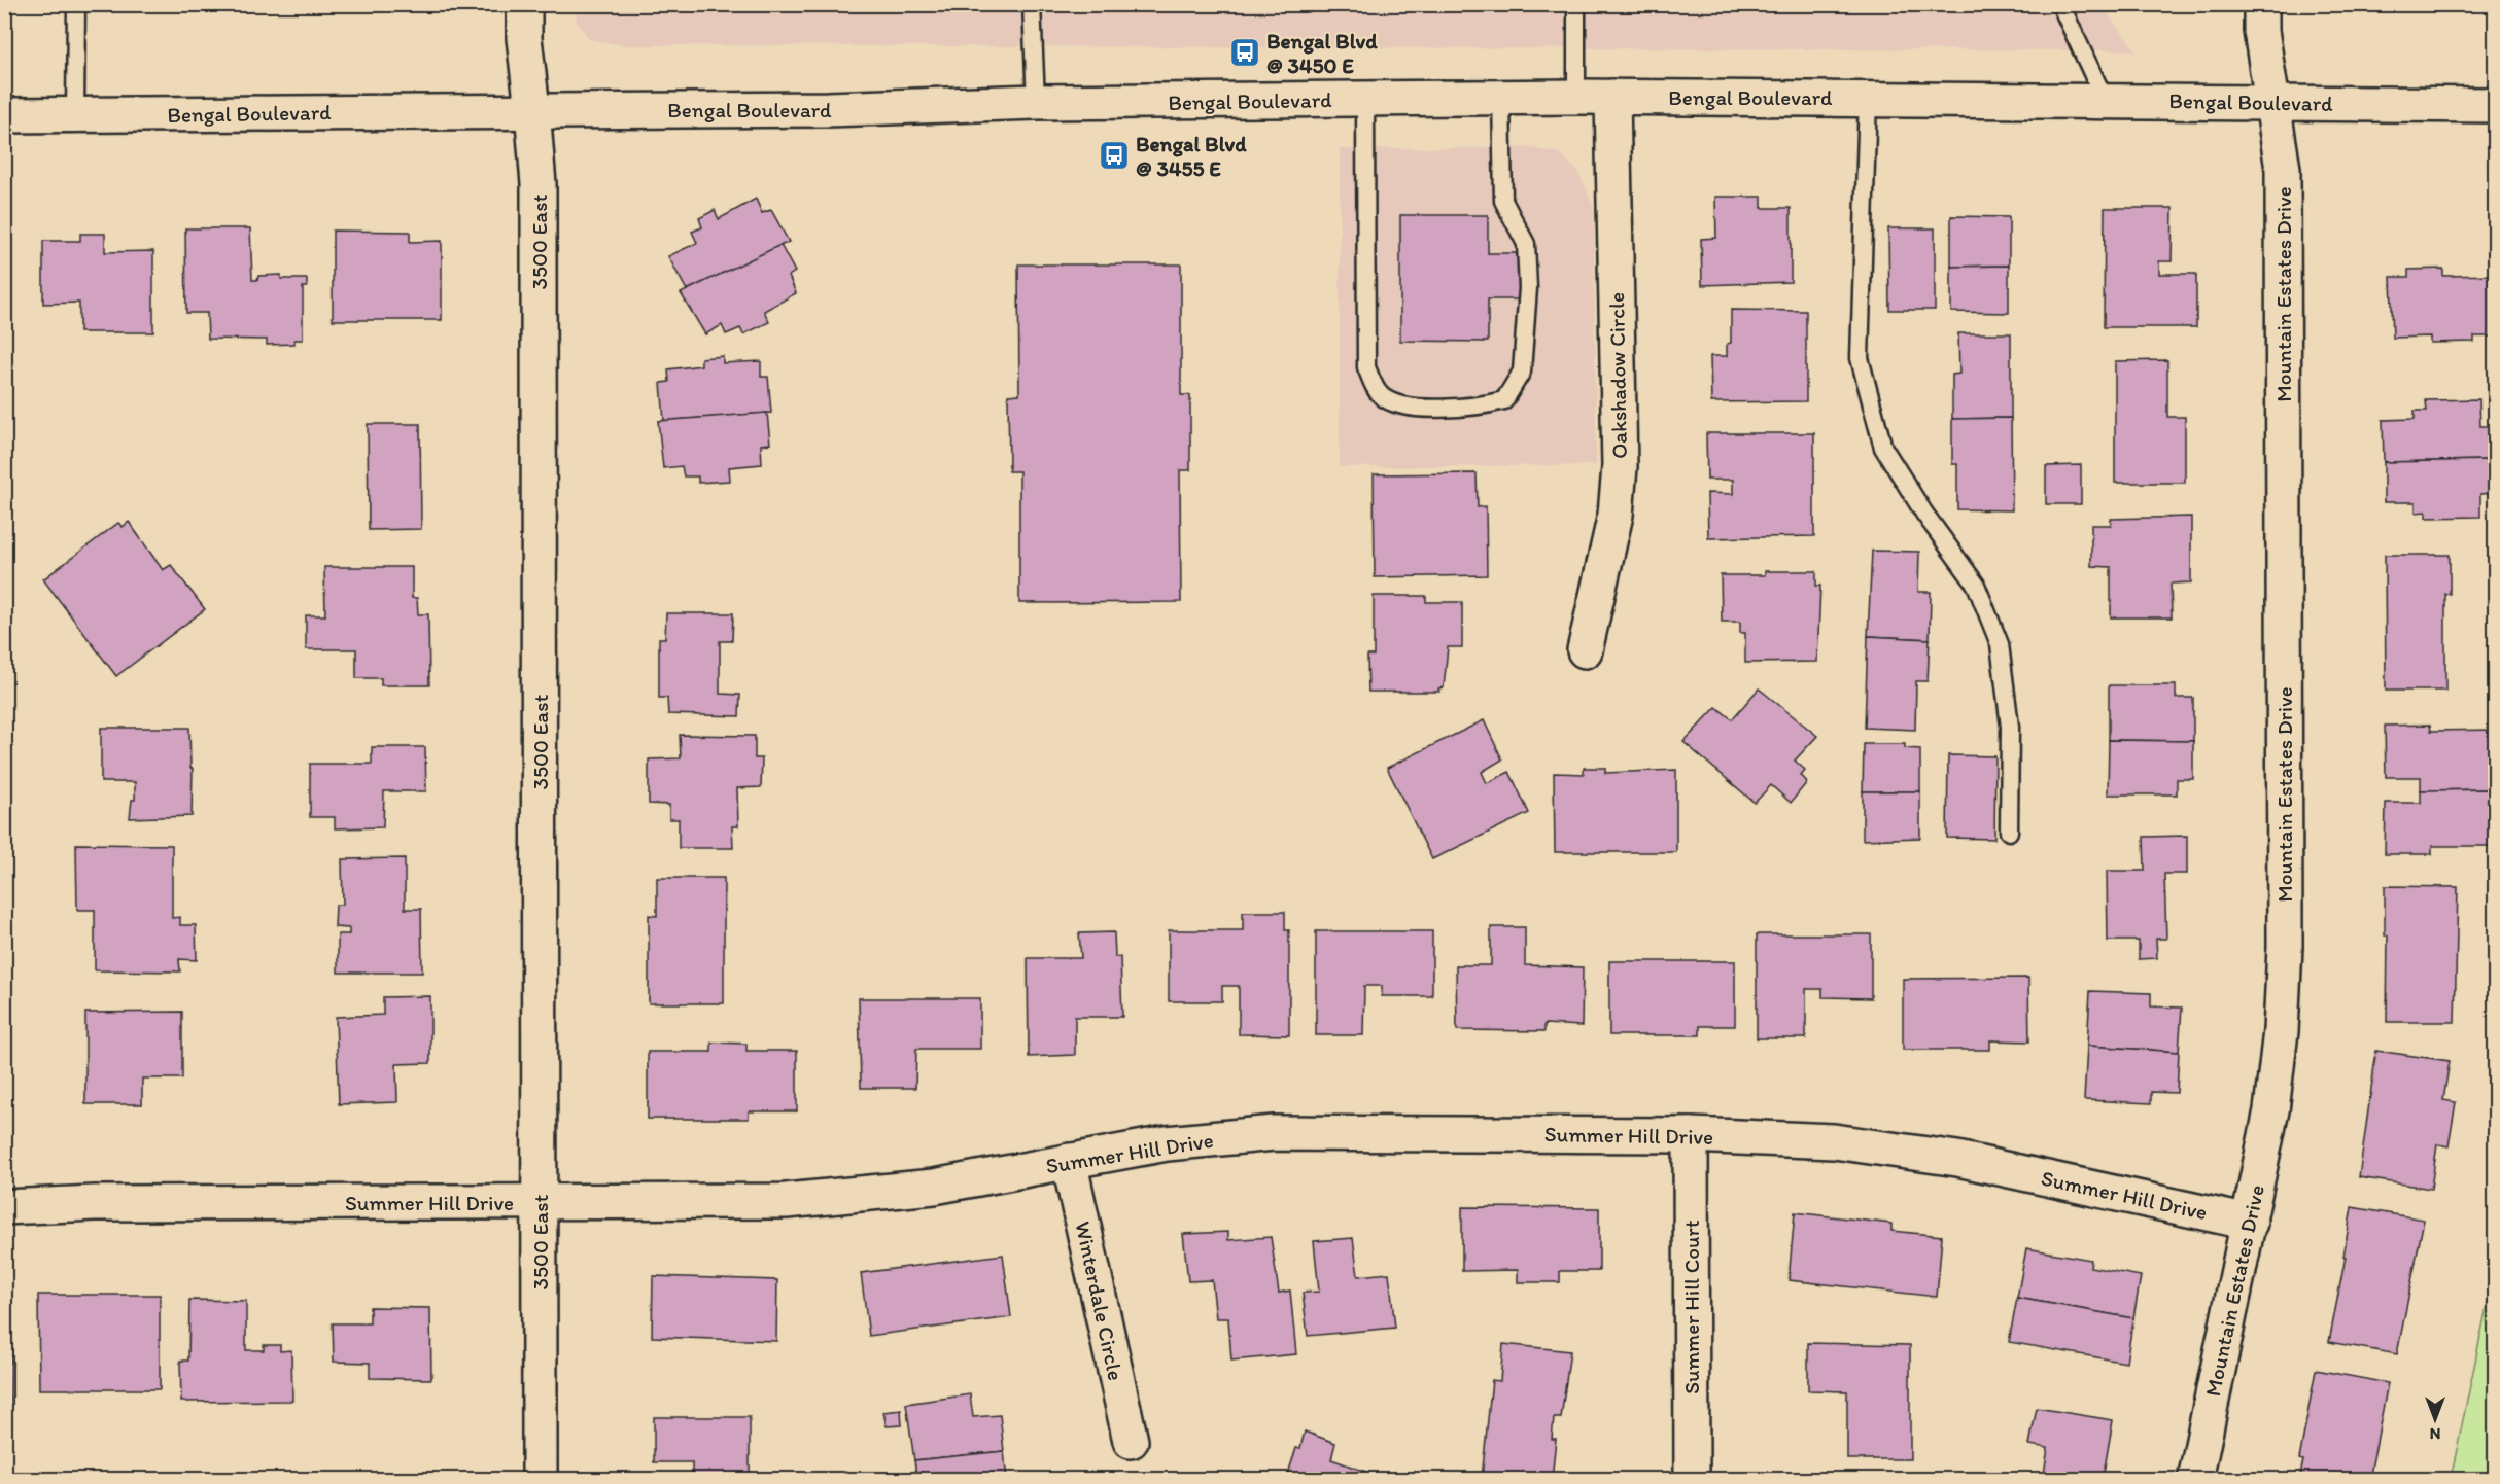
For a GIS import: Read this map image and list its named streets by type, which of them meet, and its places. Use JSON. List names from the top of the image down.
{
  "streets": {
    "street": [
      "Bengal Boulevard",
      "3500 East",
      "Mountain Estates Drive",
      "Oakshadow Circle",
      "Summer Hill Drive",
      "Winterdale Circle",
      "Summer Hill Court"
    ]
  },
  "crossings": [
    ["Bengal Boulevard", "3500 East"],
    ["Bengal Boulevard", "Mountain Estates Drive"],
    ["Bengal Boulevard", "Oakshadow Circle"],
    ["3500 East", "Summer Hill Drive"],
    ["Mountain Estates Drive", "Summer Hill Drive"],
    ["Summer Hill Drive", "Winterdale Circle"],
    ["Summer Hill Drive", "Summer Hill Court"]
  ],
  "places": {
    "bus stop": ["Bengal Blvd @ 3450 E", "Bengal Blvd @ 3455 E"]
  },
  "north": "bottom"
}
